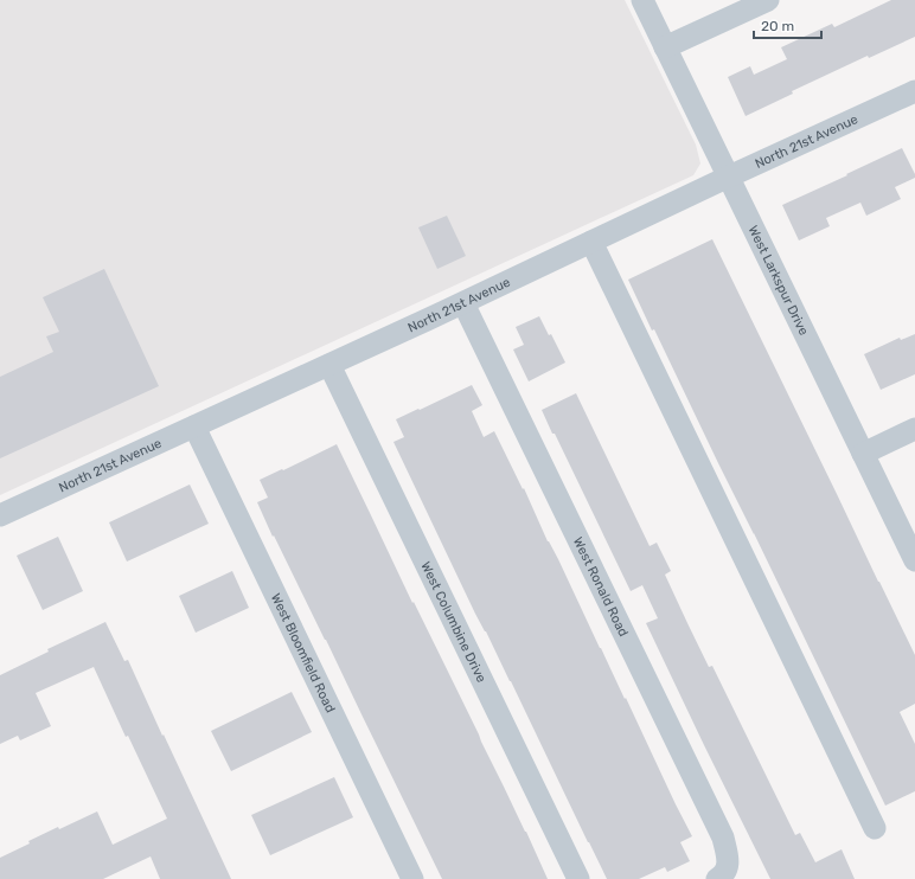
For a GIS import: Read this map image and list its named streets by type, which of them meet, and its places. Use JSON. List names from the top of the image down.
{
  "streets": {
    "street": [
      "North 21st Avenue",
      "West Larkspur Drive",
      "West Ronald Road",
      "West Columbine Drive",
      "West Bloomfield Road"
    ]
  },
  "crossings": [
    ["North 21st Avenue", "West Larkspur Drive"],
    ["North 21st Avenue", "West Ronald Road"],
    ["North 21st Avenue", "West Columbine Drive"],
    ["North 21st Avenue", "West Bloomfield Road"]
  ],
  "scale_bar": "20 m"
}
